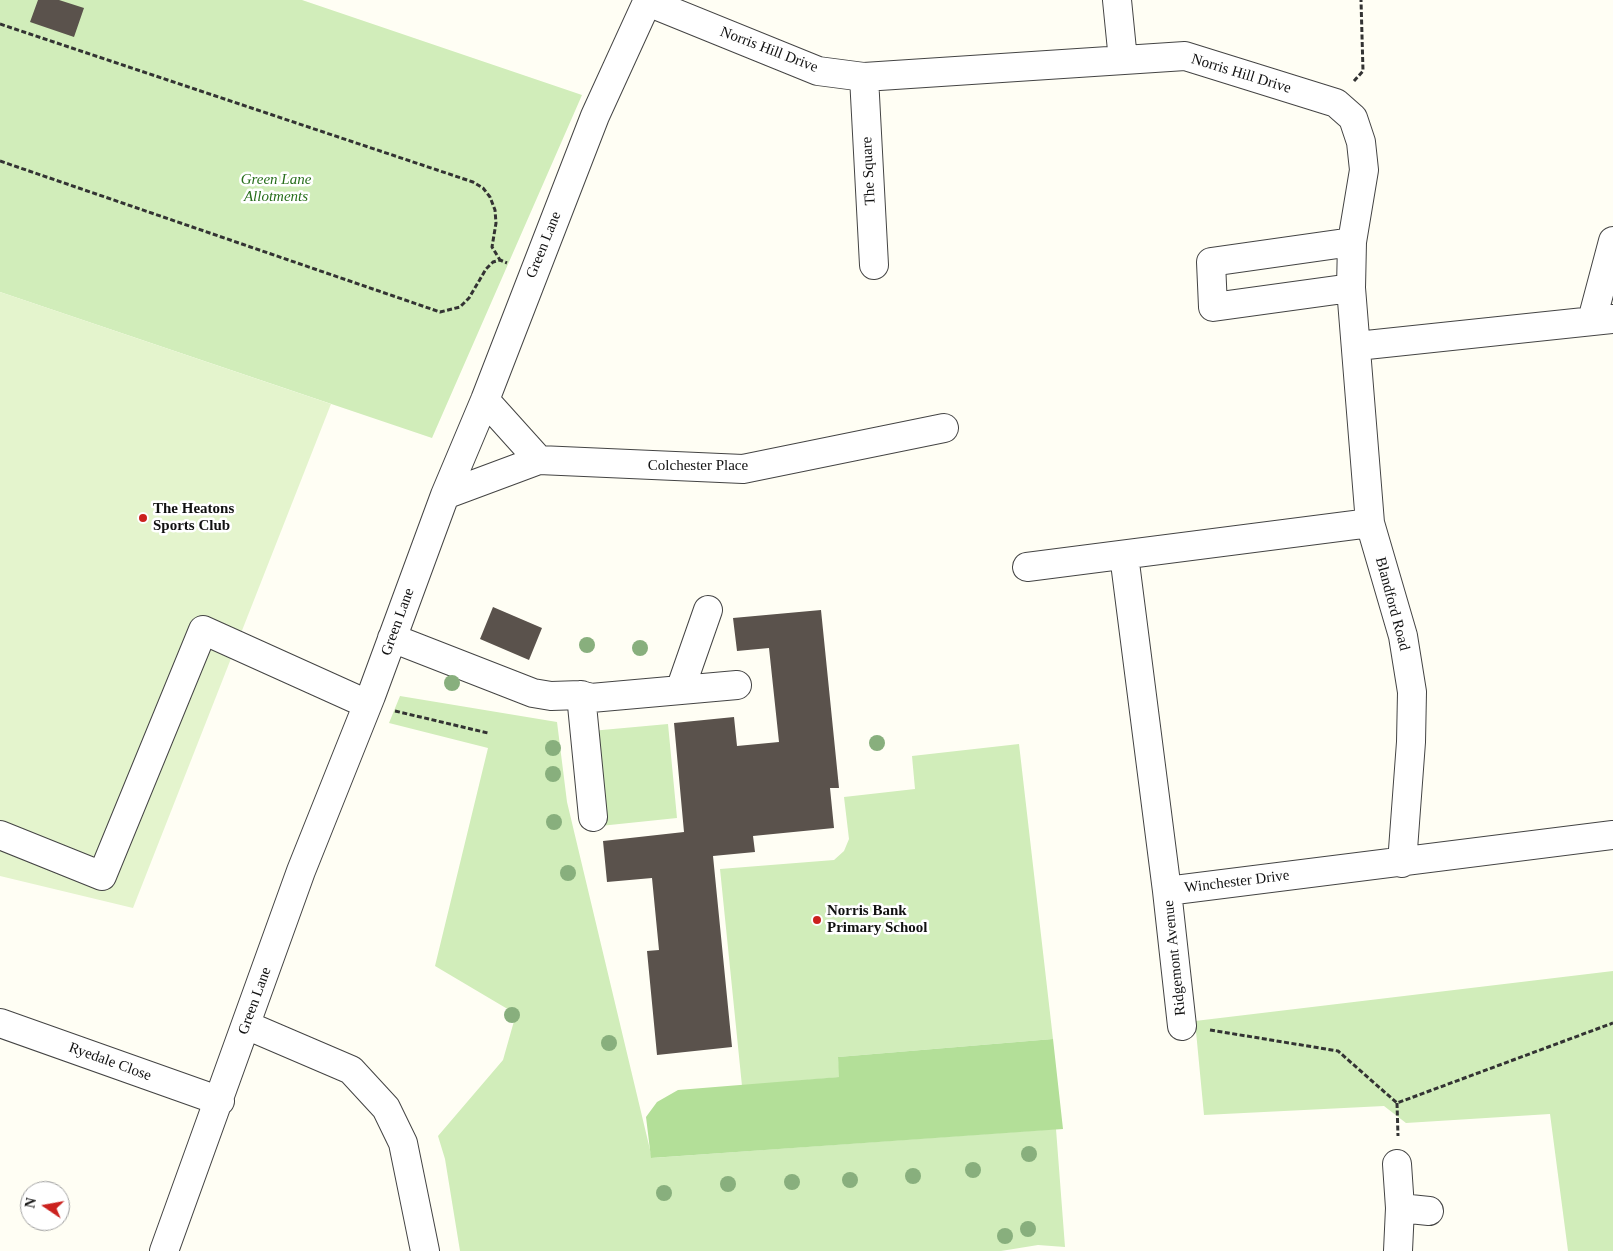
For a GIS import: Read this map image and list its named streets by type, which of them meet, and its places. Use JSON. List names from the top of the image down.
{
  "streets": {
    "street": [
      "Norris Hill Drive",
      "The Square",
      "Green Lane",
      "Colchester Place",
      "Blandford Road",
      "Winchester Drive",
      "Ridgemont Avenue",
      "Ryedale Close"
    ]
  },
  "crossings": [
    ["Norris Hill Drive", "The Square"],
    ["Norris Hill Drive", "Green Lane"],
    ["Norris Hill Drive", "Blandford Road"],
    ["Green Lane", "Colchester Place"],
    ["Green Lane", "Ryedale Close"],
    ["Blandford Road", "Winchester Drive"],
    ["Winchester Drive", "Ridgemont Avenue"]
  ],
  "parks": ["Green Lane Allotments"],
  "places": ["The Heatons Sports Club", "Norris Bank Primary School"],
  "north": "left"
}
